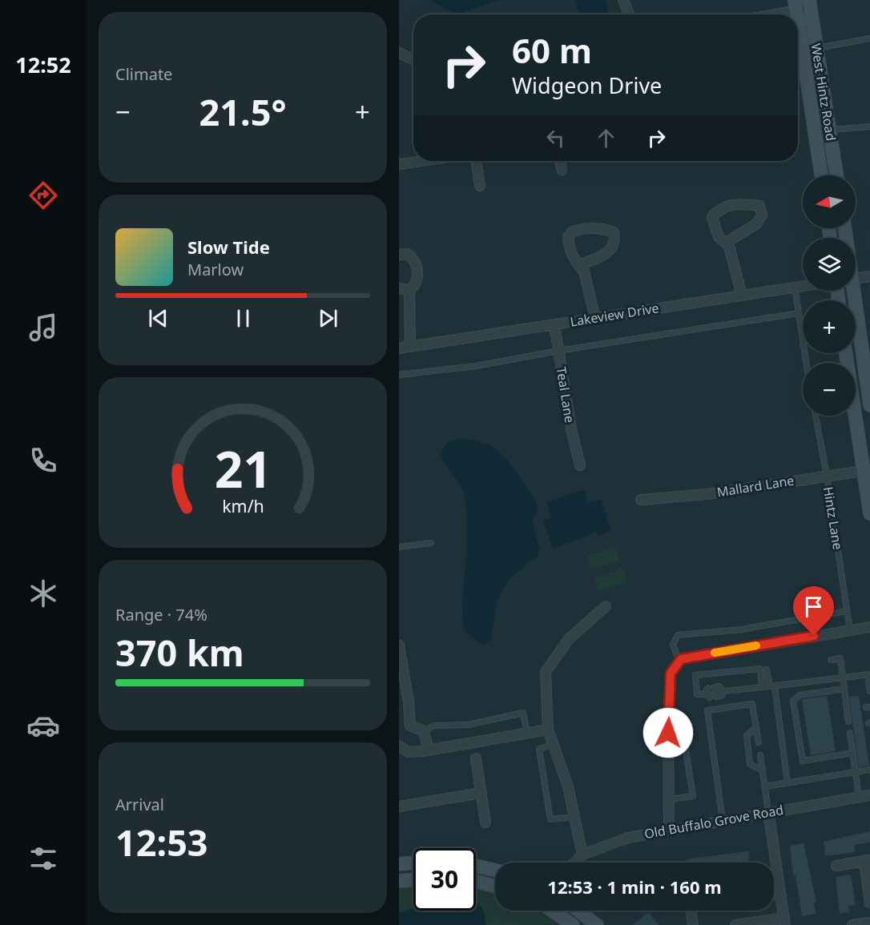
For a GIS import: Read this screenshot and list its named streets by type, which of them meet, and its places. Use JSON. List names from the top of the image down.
{
  "streets": {
    "main road": ["West Hintz Road"],
    "street": [
      "Lakeview Drive",
      "Teal Lane",
      "Mallard Lane",
      "Old Buffalo Grove Road"
    ],
    "lane": ["Hintz Lane"]
  },
  "crossings": [
    ["Lakeview Drive", "Teal Lane"],
    ["Mallard Lane", "Hintz Lane"]
  ],
  "north": "left",
  "page": {
    "tabs": "12:52",
    "tile": [
      "Climate",
      ["Range · 74%", "370 km"],
      ["Arrival", "12:53"]
    ],
    "turn": ["60 m", "Widgeon Drive"],
    "heat": ["−", "21.5°", "+"],
    "map_buttons": ["+", "−"],
    "song": ["Slow Tide", "Marlow"],
    "limit": "30",
    "trip": "12:53 · 1 min · 160 m",
    "gauge": ["21", "km/h"]
  }
}
